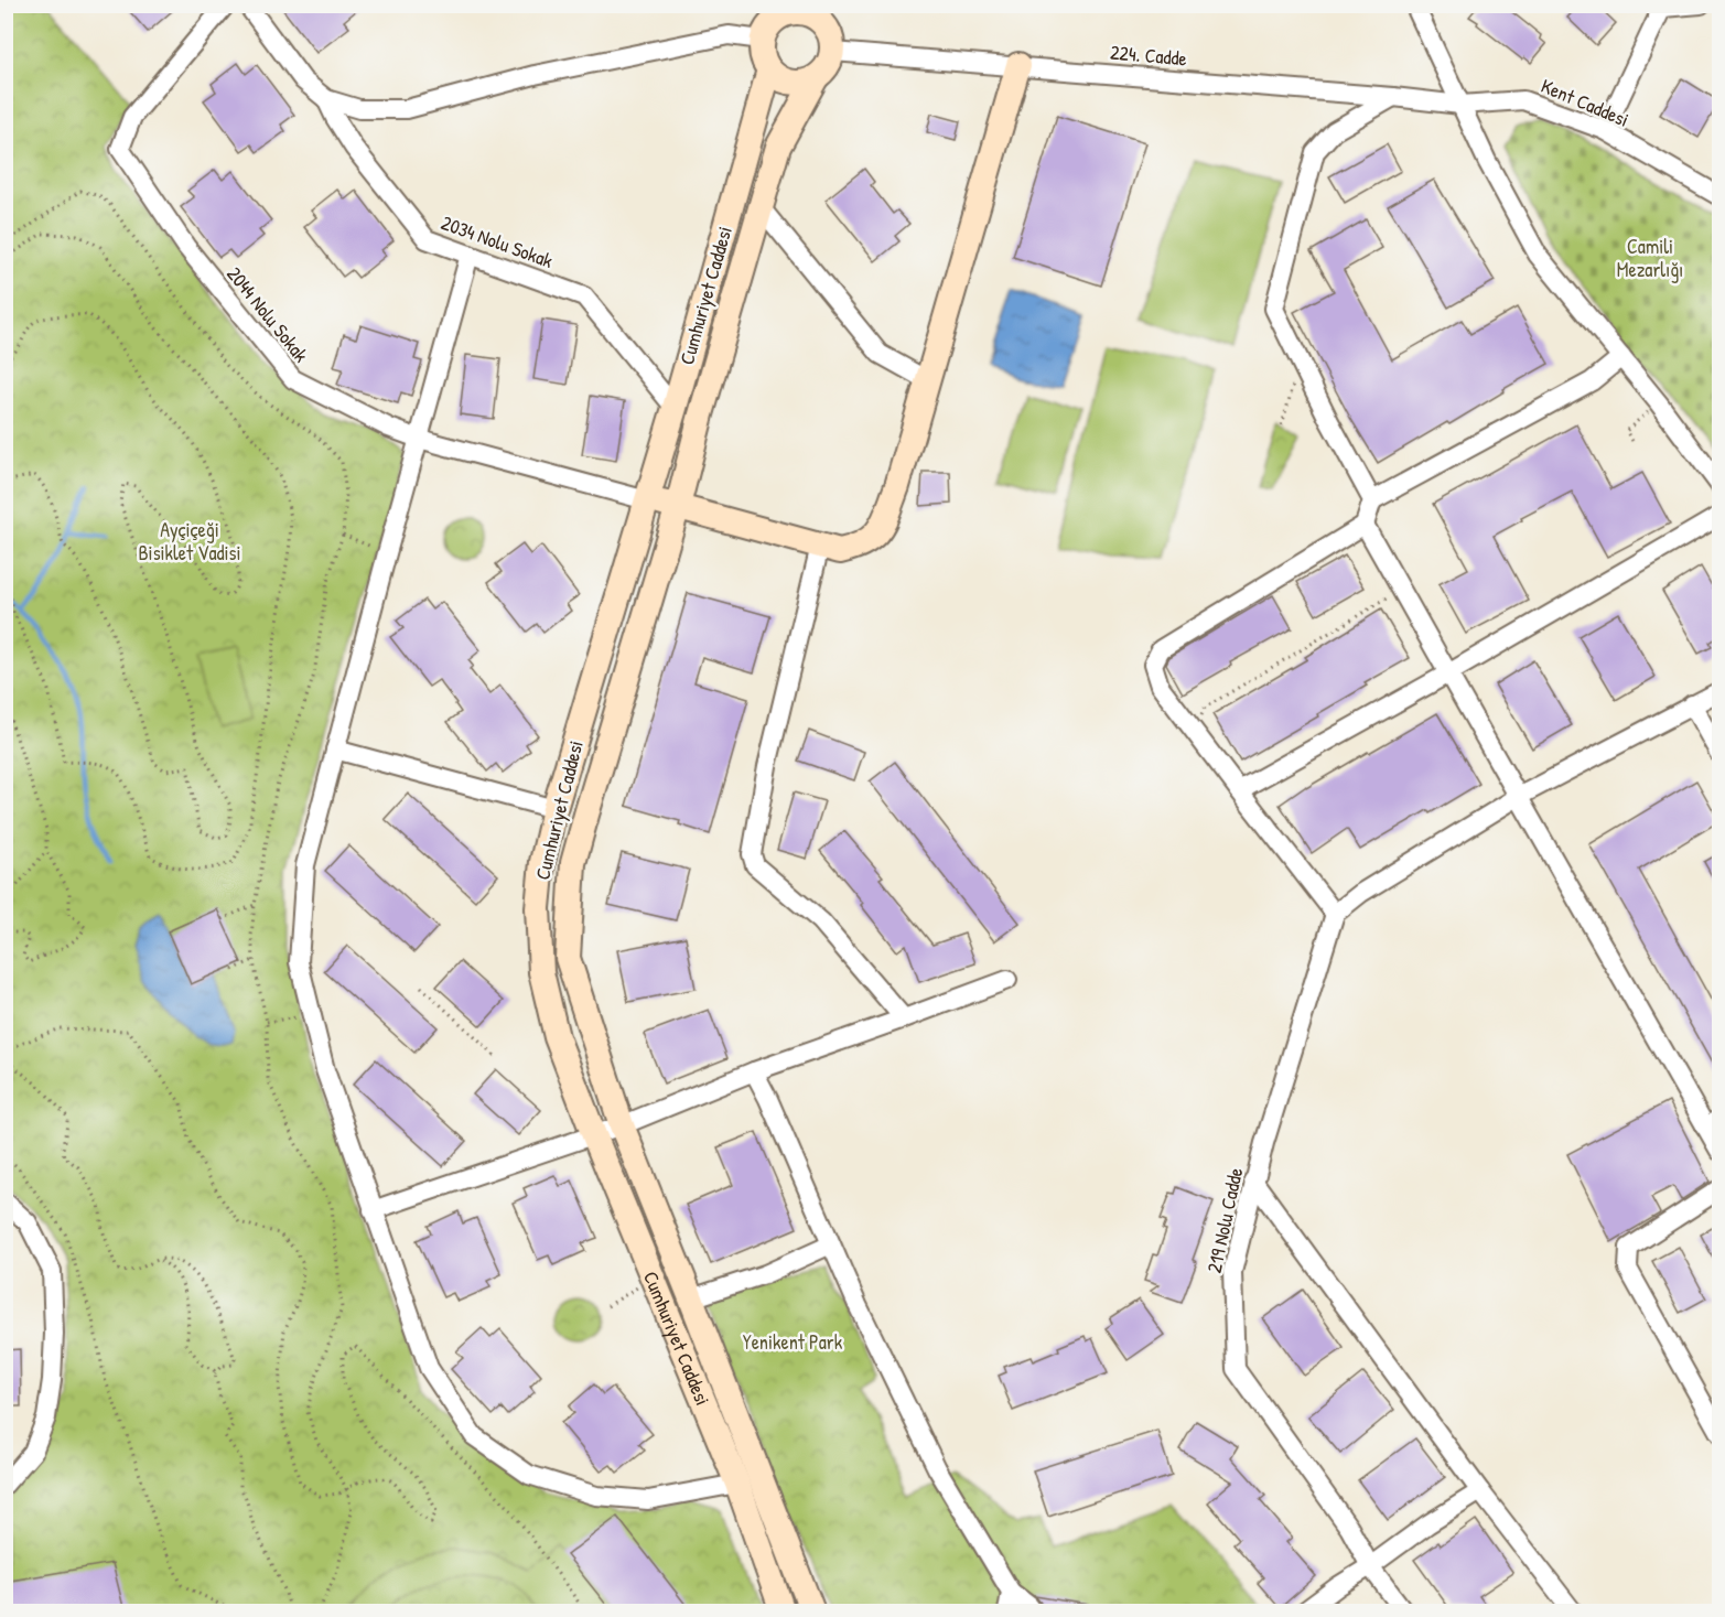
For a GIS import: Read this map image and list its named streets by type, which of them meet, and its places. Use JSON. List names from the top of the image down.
{
  "streets": {
    "street": [
      "224. Cadde",
      "Kent Caddesi",
      "2034 Nolu Sokak",
      "Cumhuriyet Caddesi",
      "2044 Nolu Sokak",
      "219 Nolu Cadde"
    ]
  },
  "crossings": [
    ["224. Cadde", "Kent Caddesi"],
    ["224. Cadde", "Cumhuriyet Caddesi"],
    ["2034 Nolu Sokak", "Cumhuriyet Caddesi"],
    ["Cumhuriyet Caddesi", "2044 Nolu Sokak"]
  ],
  "parks": ["Camili Mezarlığı", "Ayçiçeği Bisiklet Vadisi", "Yenikent Park"]
}
